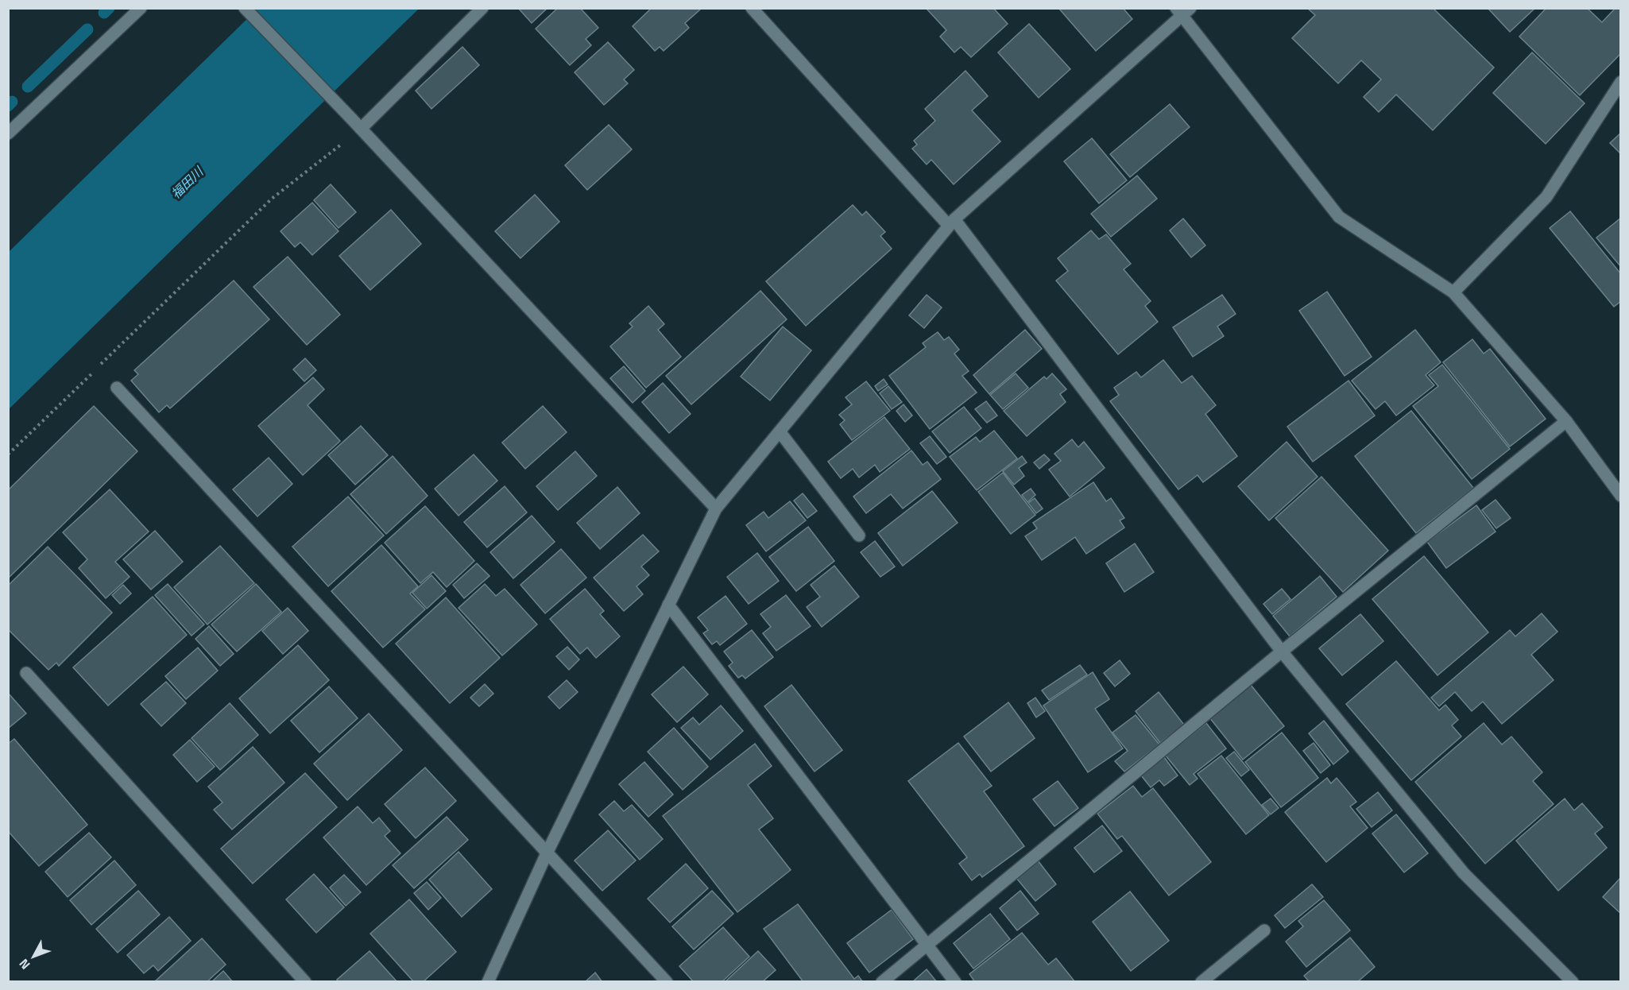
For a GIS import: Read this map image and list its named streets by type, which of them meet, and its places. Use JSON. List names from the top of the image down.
{
  "water": ["福田川"],
  "north": "bottom left"
}
